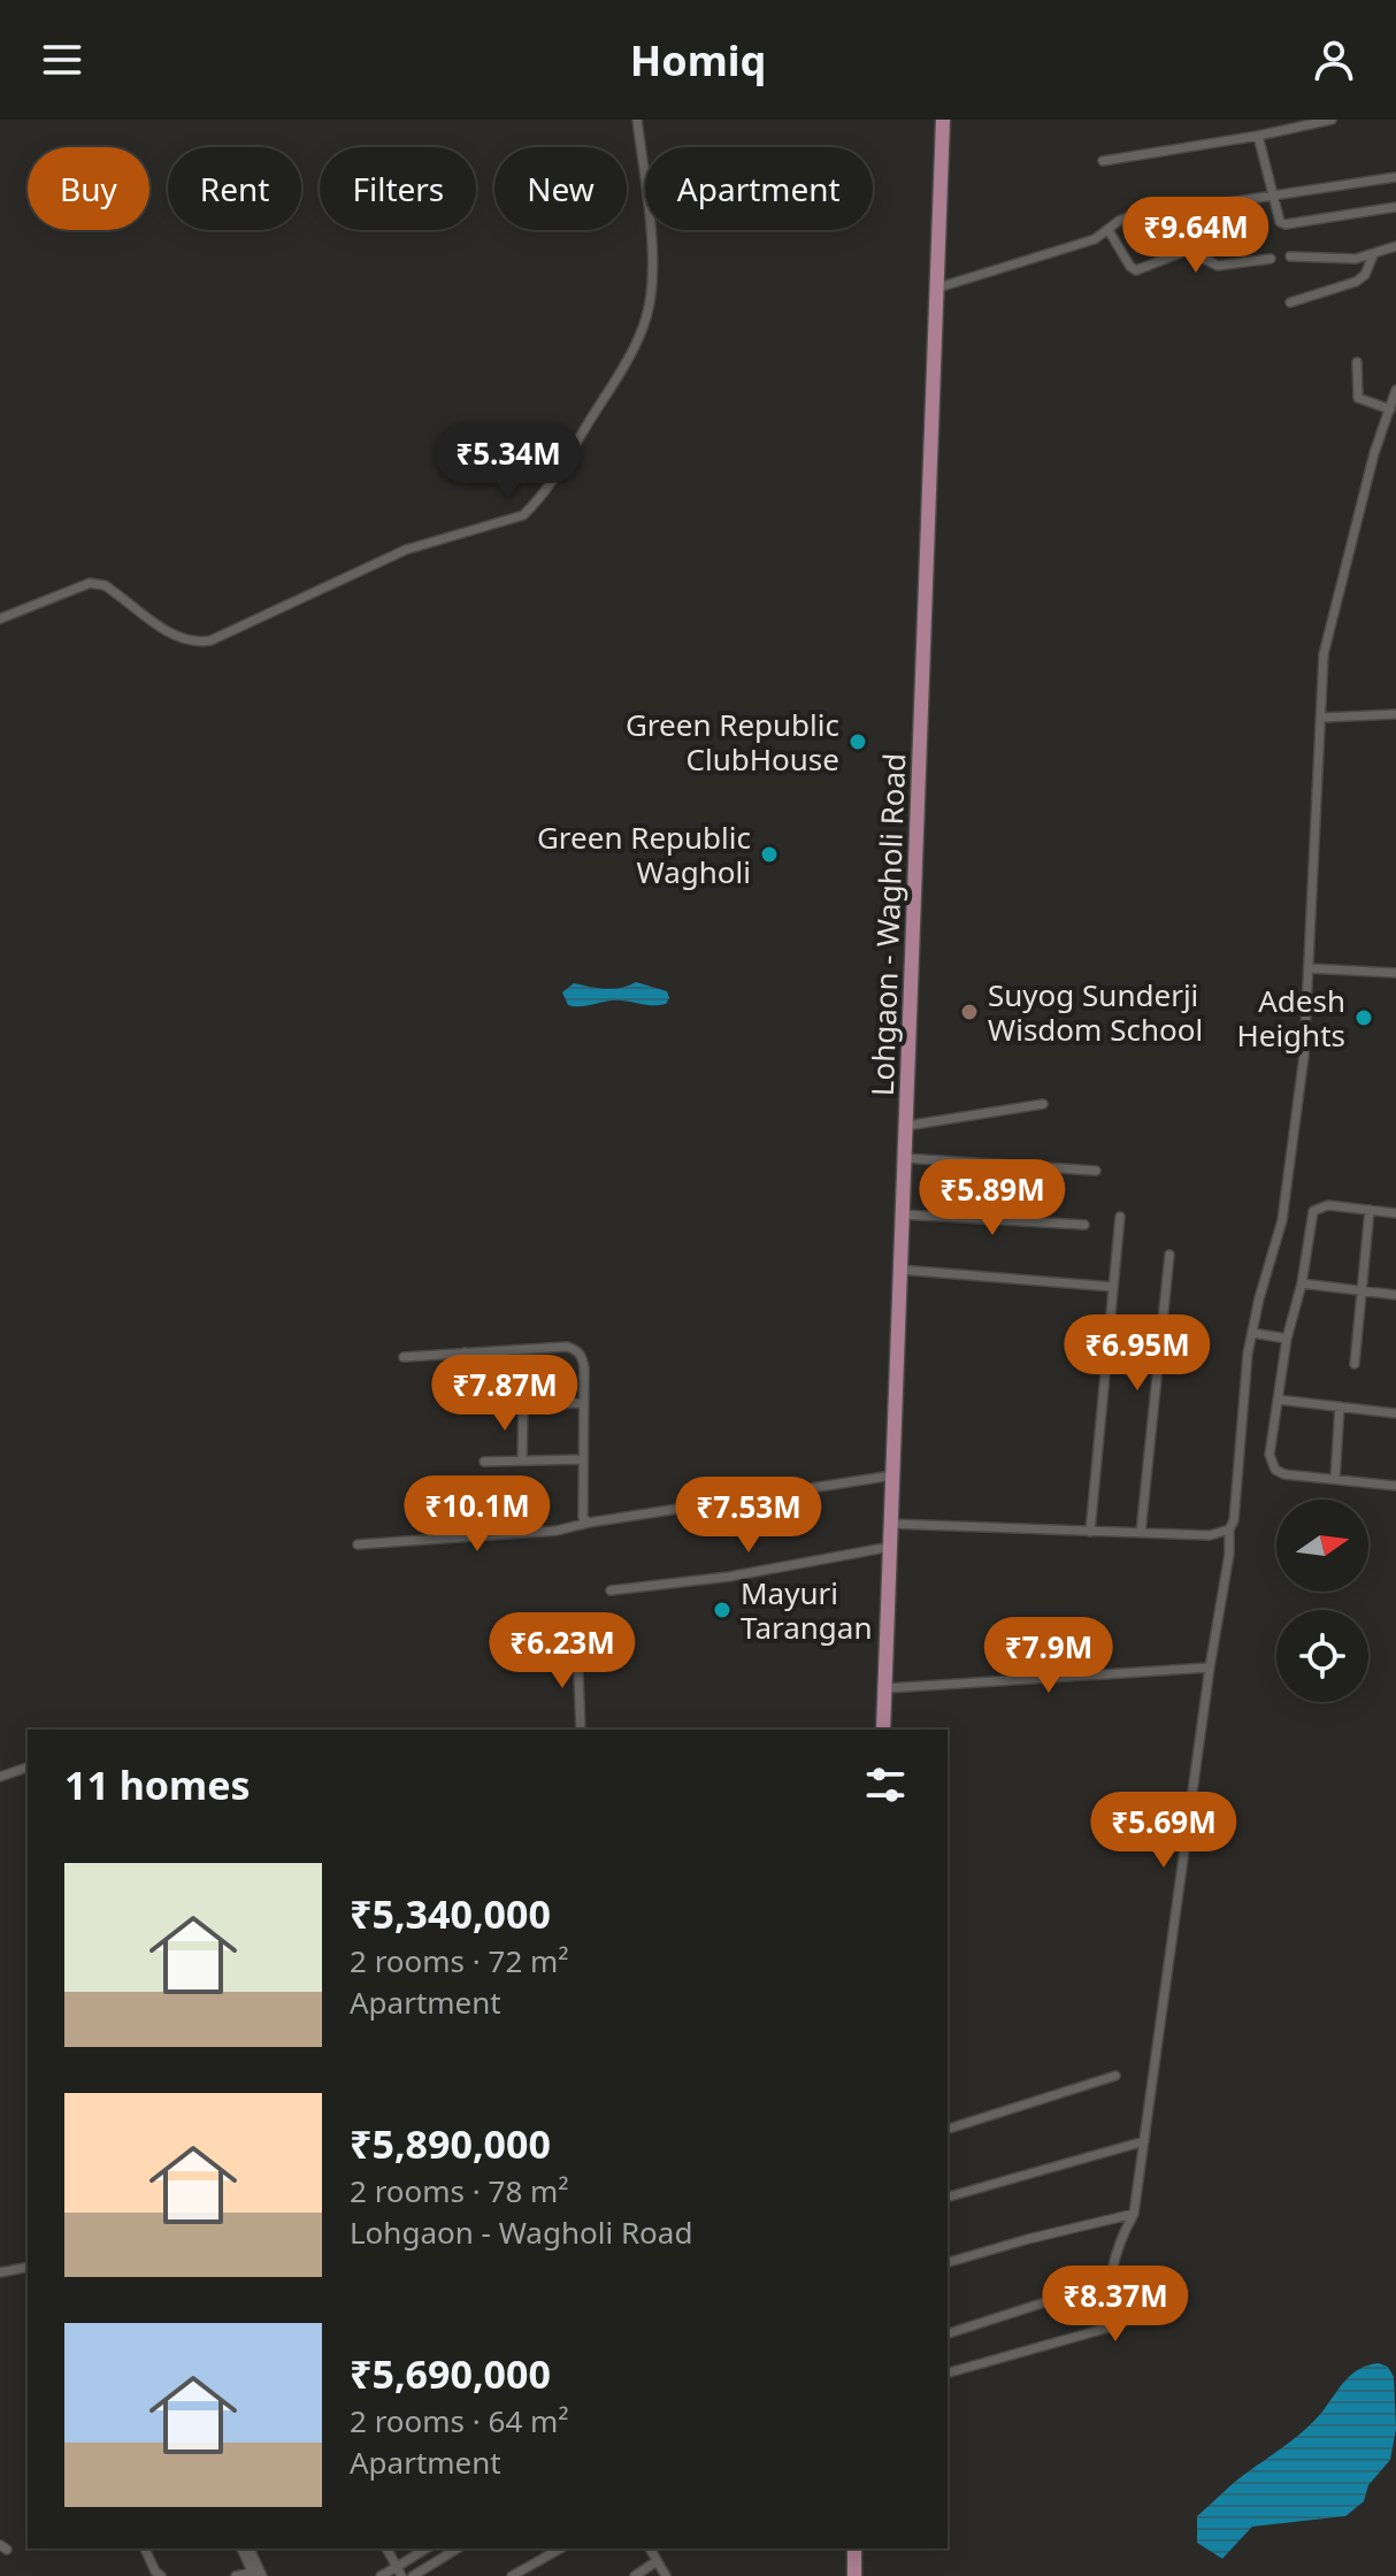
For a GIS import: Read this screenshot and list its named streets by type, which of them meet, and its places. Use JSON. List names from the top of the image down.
{
  "streets": {
    "main road": ["Lohgaon - Wagholi Road"]
  },
  "places": [
    "Green Republic ClubHouse",
    "Green Republic Wagholi",
    "Suyog Sunderji Wisdom School",
    "Adesh Heights",
    "Mayuri Tarangan"
  ],
  "north": "right",
  "page": {
    "header": "Homiq",
    "chip": [
      "Buy",
      "Rent",
      "Filters",
      "New",
      "Apartment"
    ],
    "price": [
      "₹9.64M",
      "₹5.34M",
      "₹5.89M",
      "₹6.95M",
      "₹7.87M",
      "₹10.1M",
      "₹7.53M",
      "₹6.23M",
      "₹7.9M",
      "₹5.69M",
      "₹8.37M"
    ],
    "heading": "11 homes",
    "list": [
      {
        "name": "₹5,340,000",
        "note": "2 rooms · 72 m² · Apartment"
      },
      {
        "name": "₹5,890,000",
        "note": "2 rooms · 78 m² · Lohgaon - Wagholi Road"
      },
      {
        "name": "₹5,690,000",
        "note": "2 rooms · 64 m² · Apartment"
      }
    ]
  }
}
